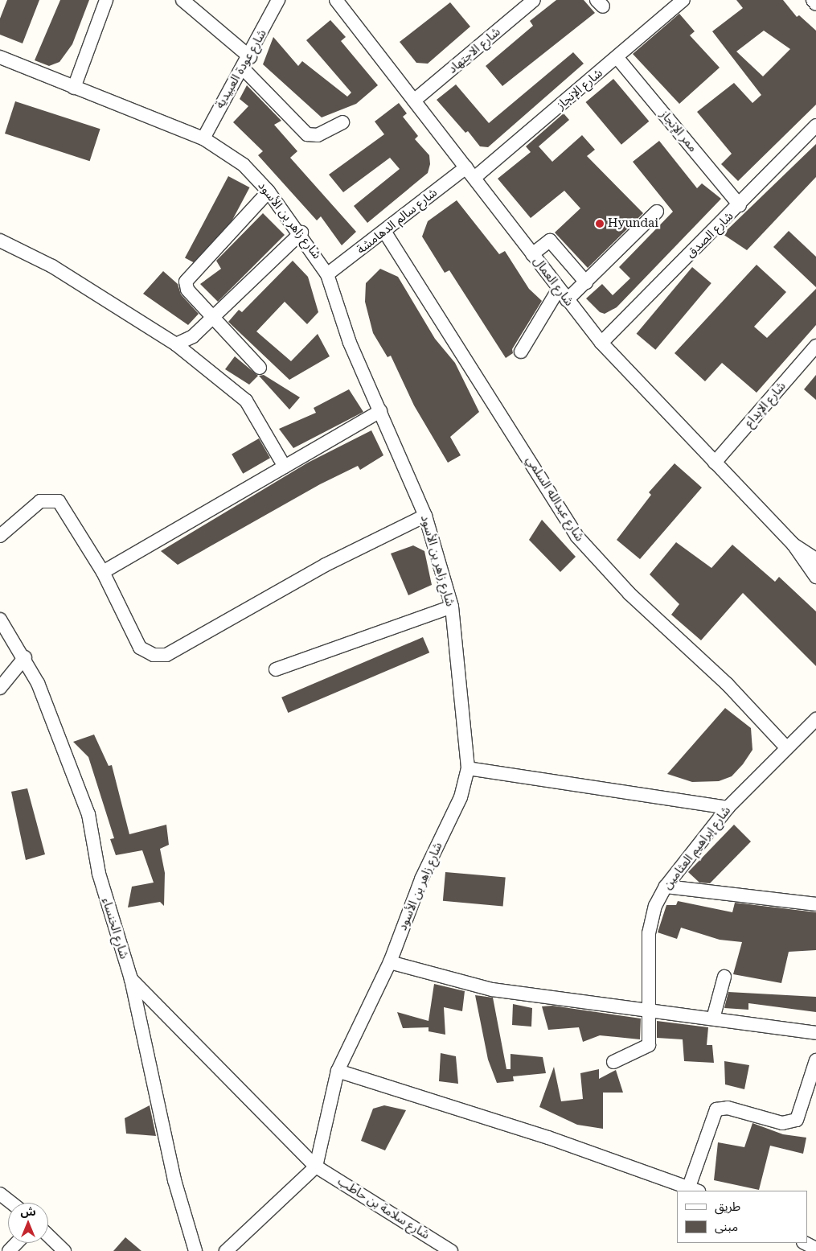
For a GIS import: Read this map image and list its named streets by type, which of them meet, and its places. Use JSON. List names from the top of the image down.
{
  "streets": {
    "street": [
      "شارع الاجتهاد",
      "شارع عودة العبيدية",
      "شارع الإنجاز",
      "ممر الإنجاز",
      "شارع زاهر بن الأسود",
      "شارع سالم الدهامشة",
      "شارع الصدق",
      "شارع العمال",
      "شارع الإبداع",
      "شارع عبدالله السلمي",
      "شارع إبراهيم العثامين",
      "شارع الخنساء",
      "شارع سلامة بن حاطب"
    ]
  },
  "crossings": [
    ["شارع الاجتهاد", "شارع العمال"],
    ["شارع عودة العبيدية", "شارع زاهر بن الأسود"],
    ["شارع الإنجاز", "ممر الإنجاز"],
    ["شارع الإنجاز", "شارع العمال"],
    ["ممر الإنجاز", "شارع الصدق"],
    ["شارع زاهر بن الأسود", "شارع سالم الدهامشة"],
    ["شارع زاهر بن الأسود", "شارع سلامة بن حاطب"],
    ["شارع سالم الدهامشة", "شارع العمال"],
    ["شارع سالم الدهامشة", "شارع عبدالله السلمي"],
    ["شارع الصدق", "شارع العمال"],
    ["شارع العمال", "شارع الإبداع"],
    ["شارع عبدالله السلمي", "شارع إبراهيم العثامين"],
    ["شارع الخنساء", "شارع سلامة بن حاطب"]
  ],
  "places": ["Hyundai"],
  "legend": ["طريق", "مبنى"],
  "north": "top"
}
